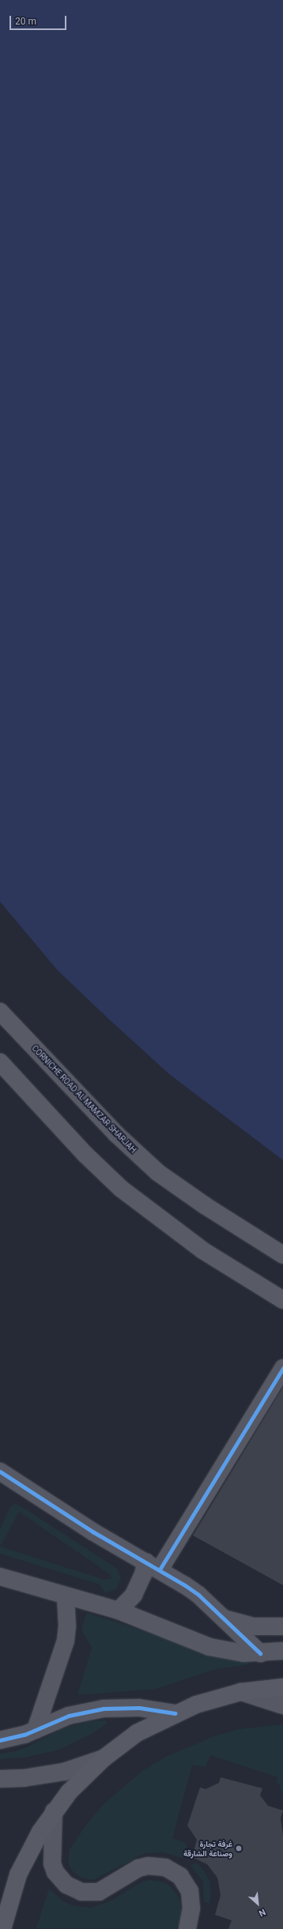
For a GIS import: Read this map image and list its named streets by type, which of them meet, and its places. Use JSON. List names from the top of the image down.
{
  "streets": {
    "main road": ["CORNICHE ROAD AL MAMZAR SHARJAH"]
  },
  "places": ["غرفة تجارة وصناعة الشارقة"],
  "scale_bar": "20 m",
  "north": "bottom right"
}
